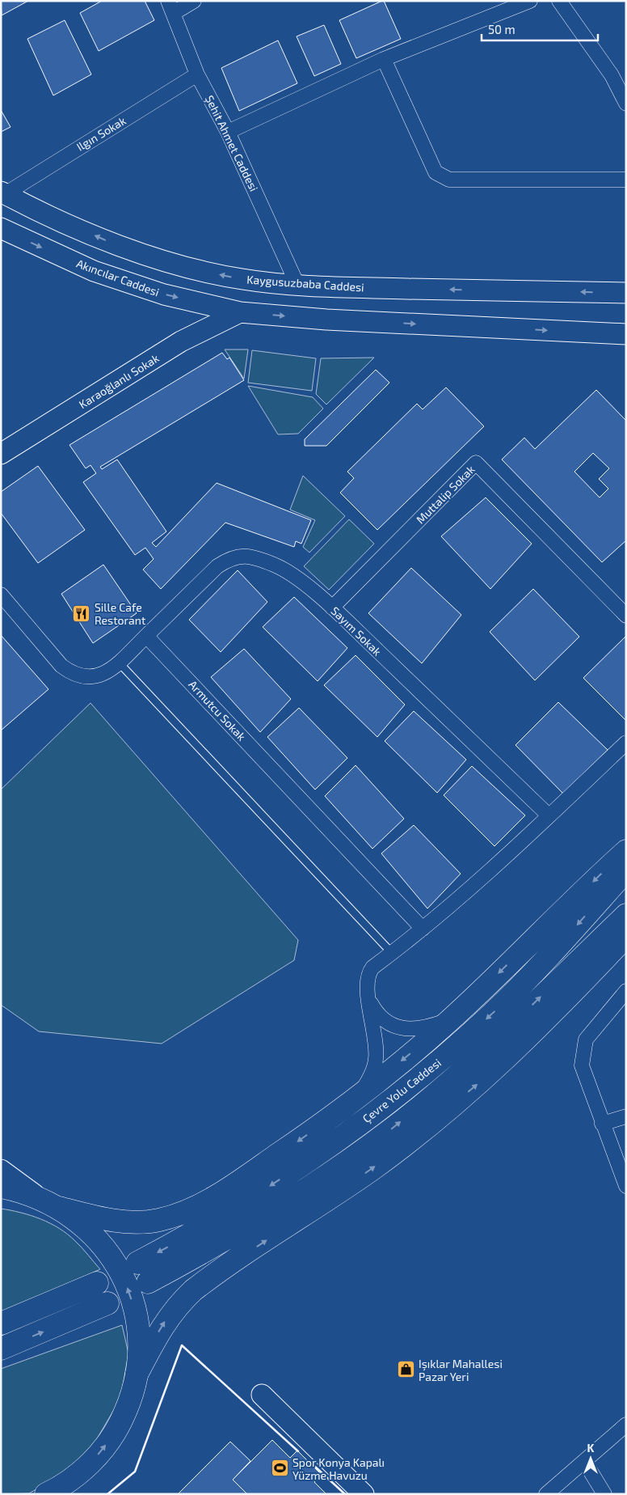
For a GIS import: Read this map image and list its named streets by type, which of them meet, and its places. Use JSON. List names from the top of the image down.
{
  "streets": {
    "main road": [
      "Akıncılar Caddesi",
      "Kaygusuzbaba Caddesi",
      "Karaoğlanlı Sokak",
      "Çevre Yolu Caddesi"
    ],
    "street": [
      "Ilgın Sokak",
      "Şehit Ahmet Caddesi",
      "Muttalip Sokak",
      "Sayım Sokak",
      "Armutcu Sokak"
    ]
  },
  "crossings": [
    ["Ilgın Sokak", "Şehit Ahmet Caddesi"],
    ["Ilgın Sokak", "Kaygusuzbaba Caddesi"],
    ["Şehit Ahmet Caddesi", "Kaygusuzbaba Caddesi"],
    ["Akıncılar Caddesi", "Karaoğlanlı Sokak"],
    ["Muttalip Sokak", "Sayım Sokak"],
    ["Sayım Sokak", "Armutcu Sokak"]
  ],
  "one_way": ["Akıncılar Caddesi"],
  "places": {
    "restaurant": ["Sille Cafe Restorant"],
    "shop": ["Işıklar Mahallesi Pazar Yeri"],
    "sports": ["Spor Konya Kapalı Yüzme Havuzu"]
  },
  "scale_bar": "50 m",
  "north": "top"
}
